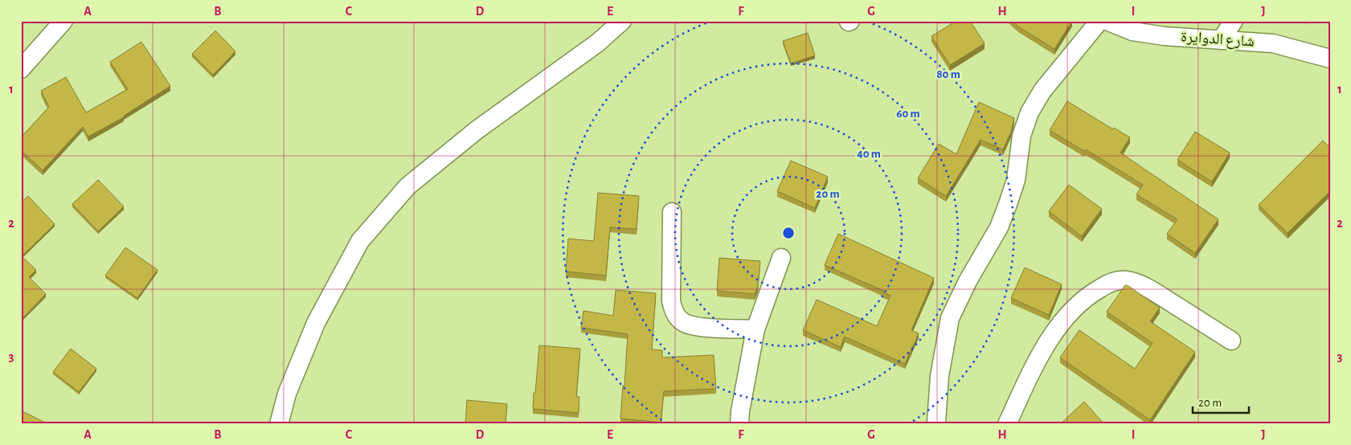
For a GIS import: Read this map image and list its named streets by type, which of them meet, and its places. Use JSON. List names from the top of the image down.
{
  "streets": {
    "street": ["شارع الدوايرة"]
  },
  "scale_bar": "20 m",
  "grid": {
    "columns": [
      "A",
      "B",
      "C",
      "D",
      "E",
      "F",
      "G",
      "H",
      "I",
      "J"
    ],
    "rows": ["1", "2", "3"]
  },
  "rings": [
    "80 m",
    "60 m",
    "40 m",
    "20 m"
  ]
}
